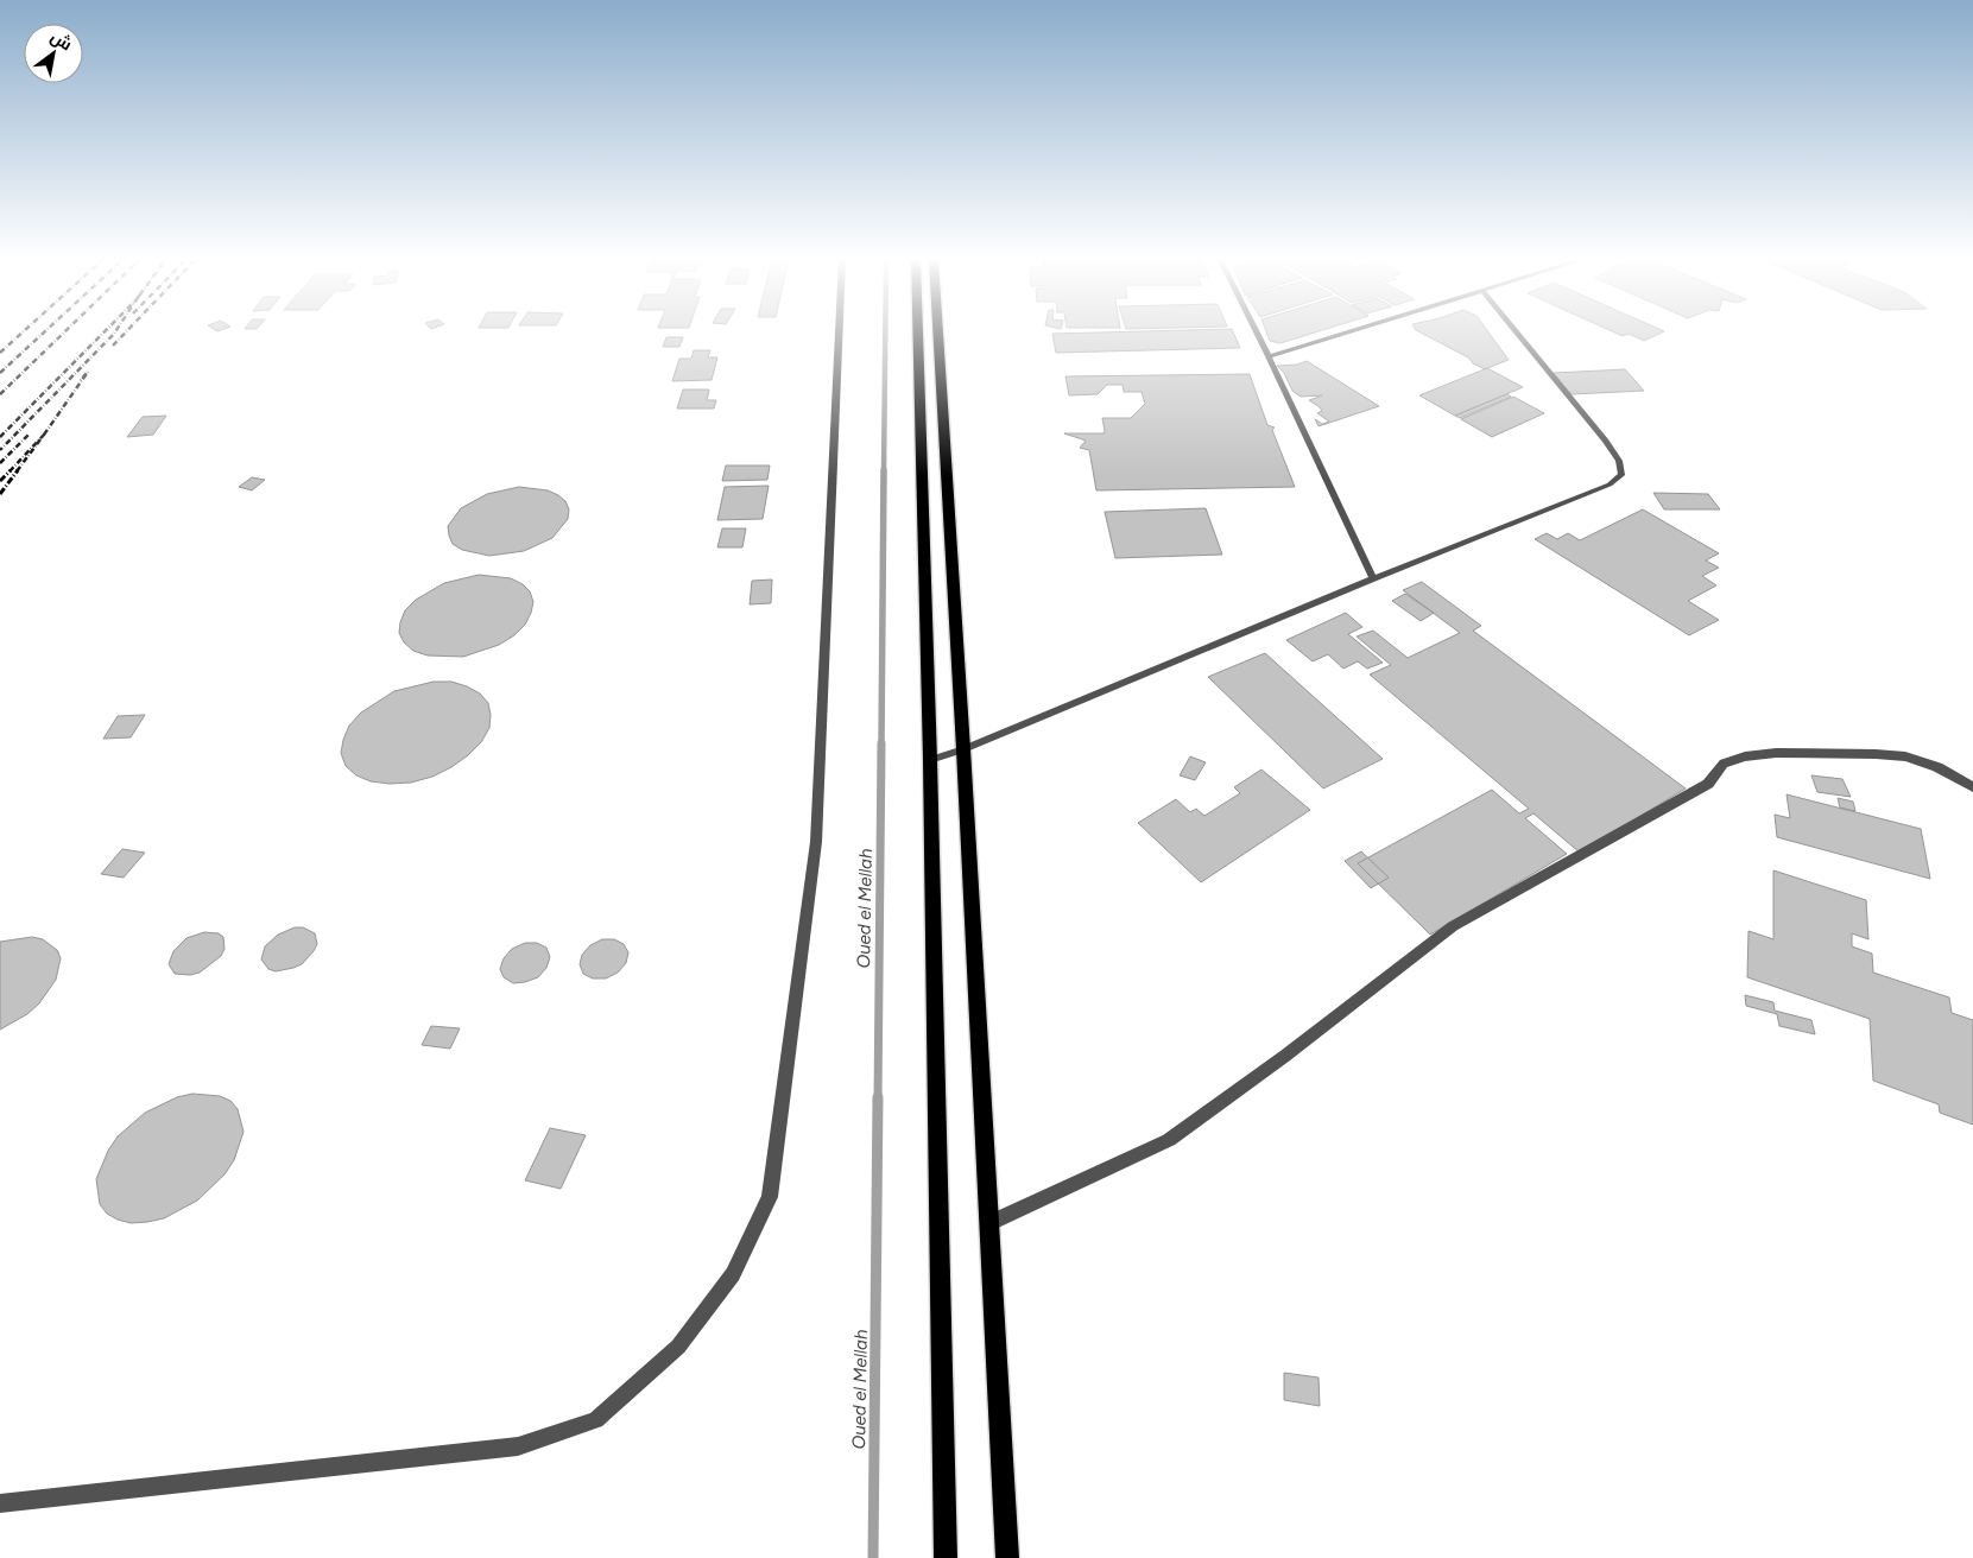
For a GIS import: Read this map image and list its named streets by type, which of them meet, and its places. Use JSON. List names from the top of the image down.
{
  "water": ["Oued el Mellah"],
  "north": "top right"
}
